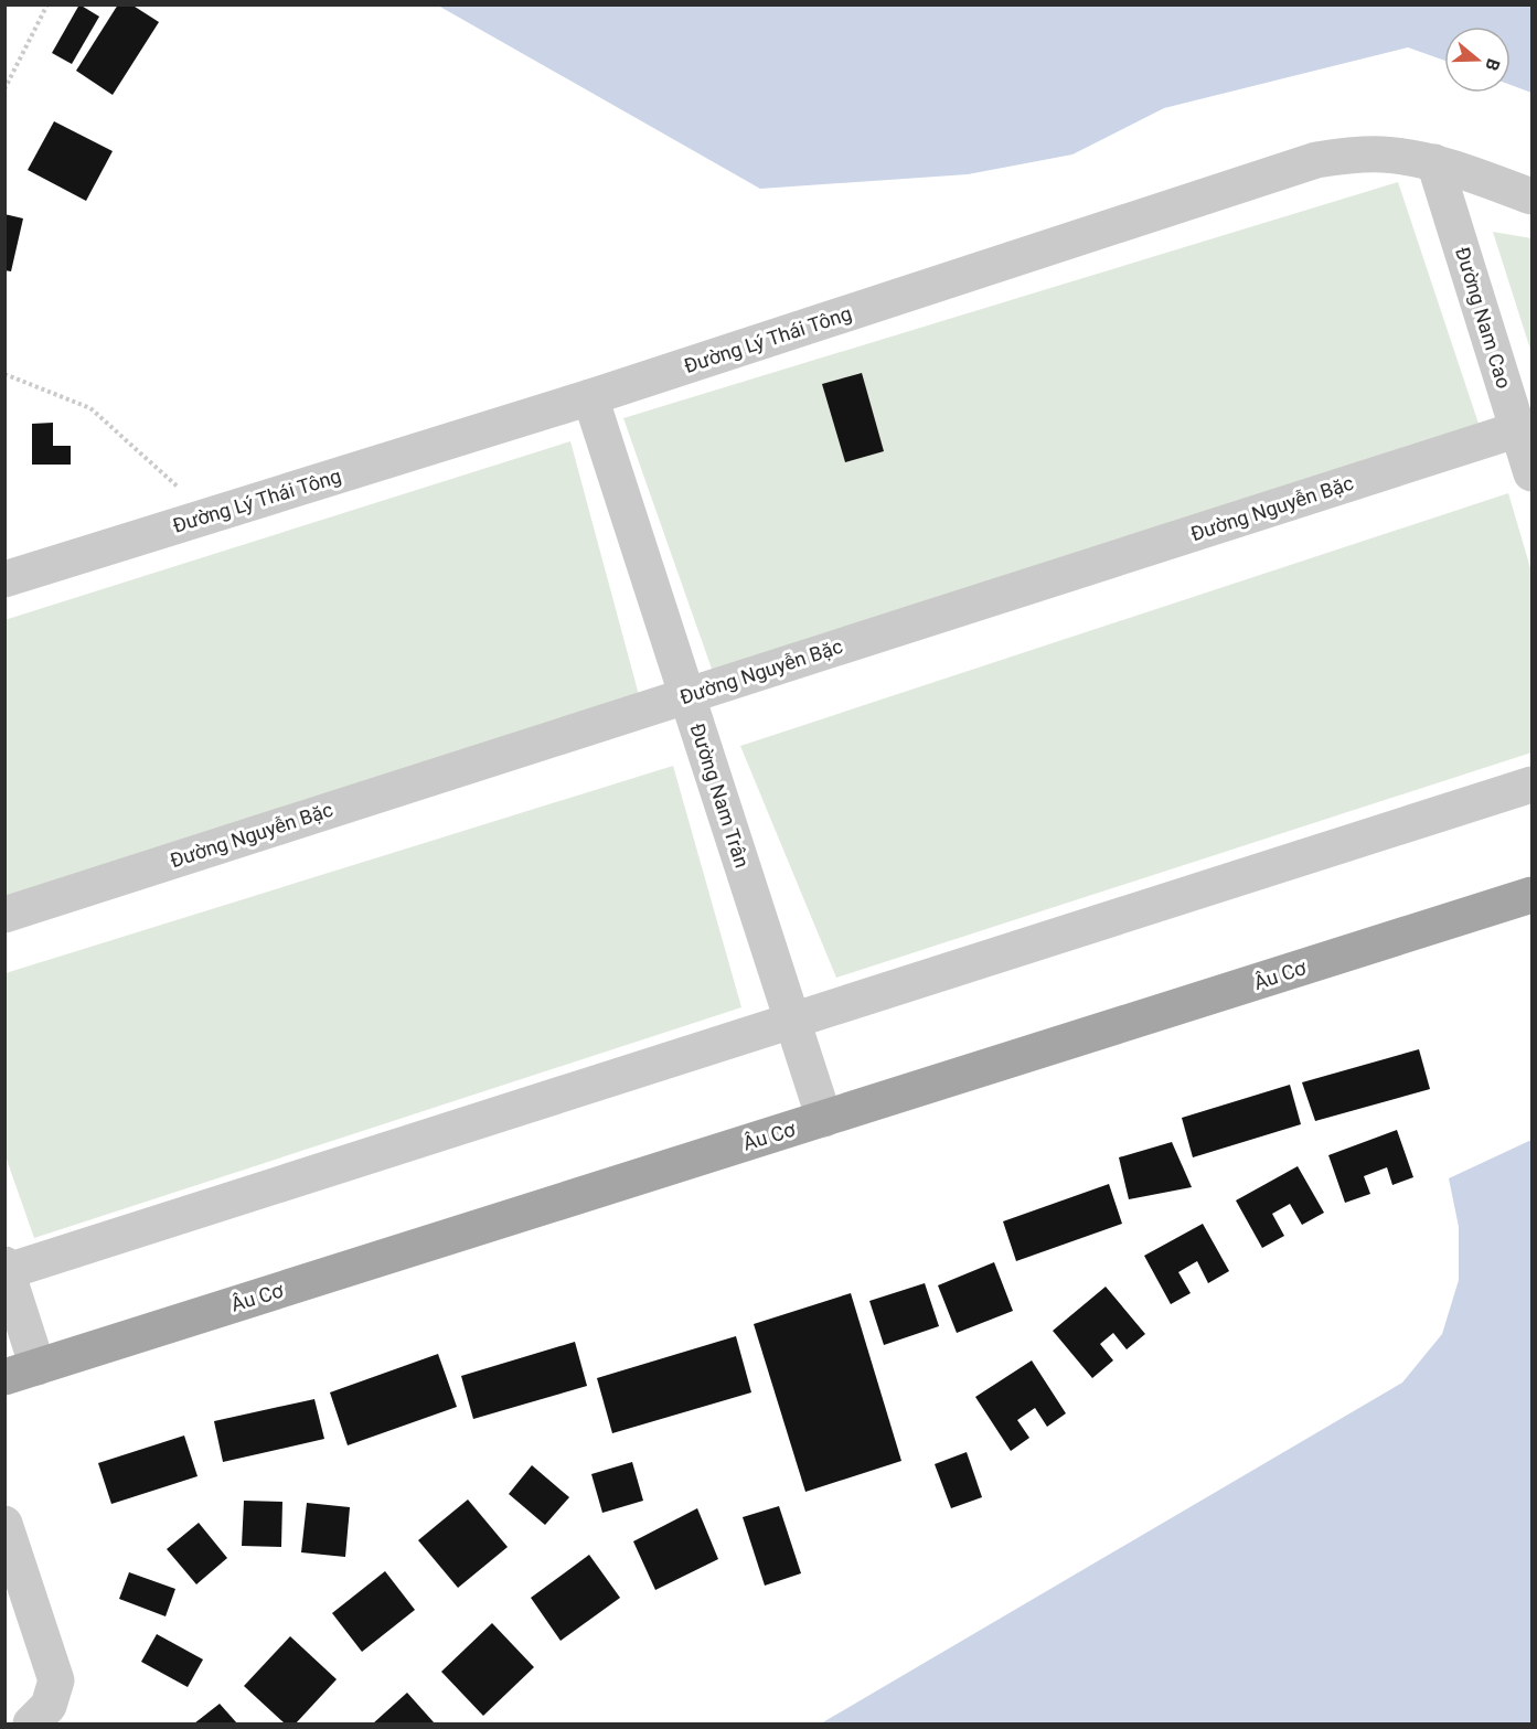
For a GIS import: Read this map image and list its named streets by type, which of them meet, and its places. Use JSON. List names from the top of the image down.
{
  "streets": {
    "main road": ["Âu Cơ"],
    "street": [
      "Đường Nam Cao",
      "Đường Lý Thái Tông",
      "Đường Nguyễn Bặc",
      "Đường Nam Trân"
    ]
  },
  "crossings": [
    ["Đường Nam Cao", "Đường Lý Thái Tông"],
    ["Đường Nam Cao", "Đường Nguyễn Bặc"],
    ["Đường Lý Thái Tông", "Đường Nam Trân"],
    ["Đường Nguyễn Bặc", "Đường Nam Trân"],
    ["Đường Nam Trân", "Âu Cơ"]
  ],
  "north": "right"
}
